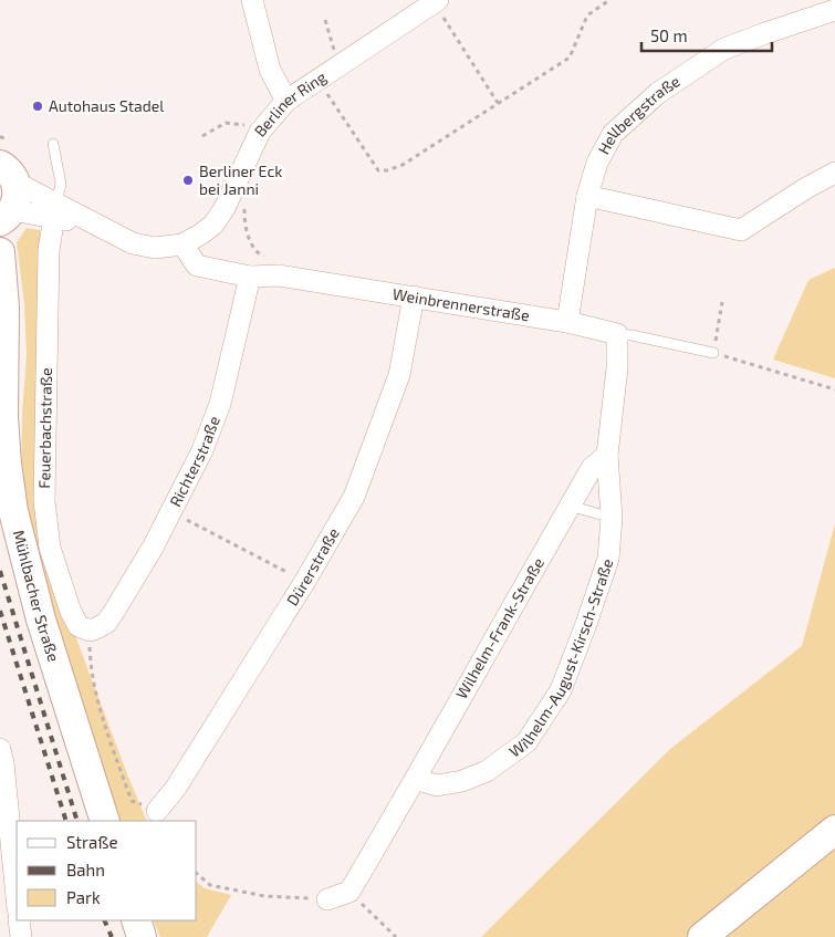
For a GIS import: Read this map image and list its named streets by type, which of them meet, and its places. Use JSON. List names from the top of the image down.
{
  "streets": {
    "street": [
      "Berliner Ring",
      "Hellbergstraße",
      "Weinbrennerstraße",
      "Feuerbachstraße",
      "Richterstraße",
      "Dürerstraße",
      "Mühlbacher Straße",
      "Wilhelm-Frank-Straße",
      "Wilhelm-August-Kirsch-Straße"
    ]
  },
  "crossings": [
    ["Berliner Ring", "Weinbrennerstraße"],
    ["Hellbergstraße", "Weinbrennerstraße"],
    ["Weinbrennerstraße", "Richterstraße"],
    ["Weinbrennerstraße", "Dürerstraße"],
    ["Feuerbachstraße", "Richterstraße"],
    ["Wilhelm-Frank-Straße", "Wilhelm-August-Kirsch-Straße"]
  ],
  "places": ["Autohaus Stadel", "Berliner Eck bei Janni"],
  "legend": ["Straße", "Bahn", "Park"],
  "scale_bar": "50 m"
}
